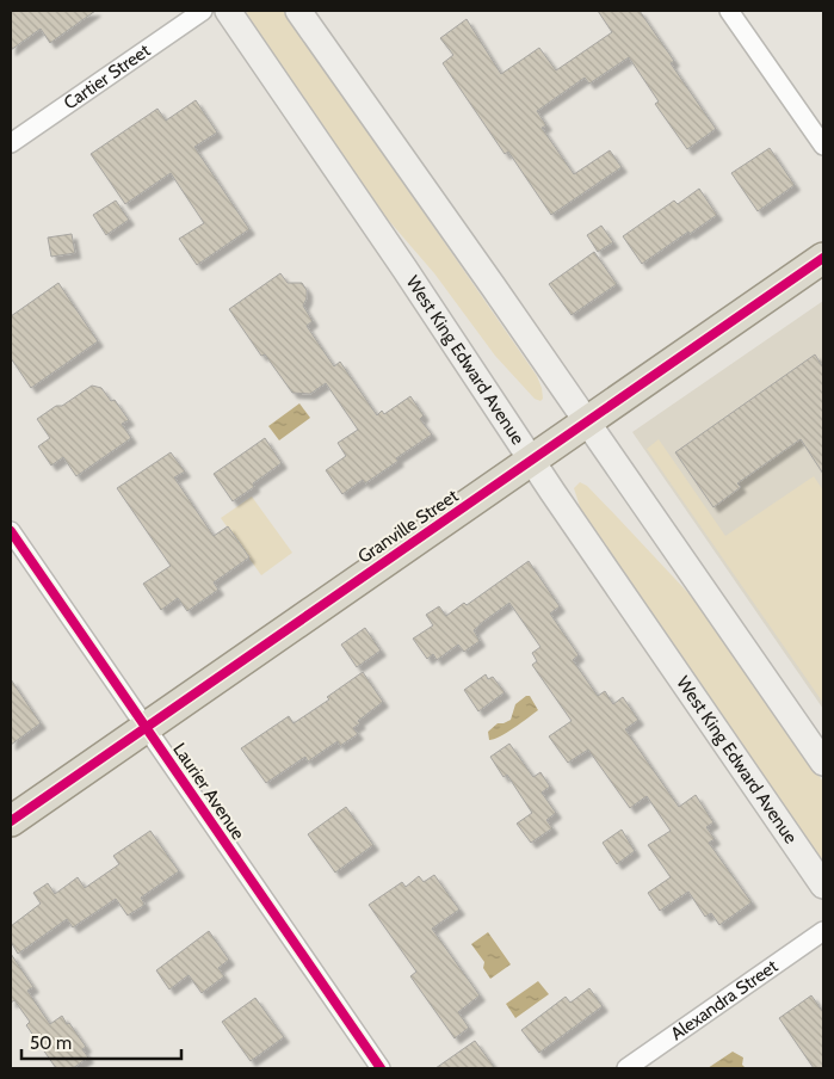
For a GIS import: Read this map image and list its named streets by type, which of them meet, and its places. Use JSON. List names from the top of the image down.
{
  "streets": {
    "highway": ["Granville Street"],
    "main road": ["West King Edward Avenue"],
    "street": ["Cartier Street", "Laurier Avenue", "Alexandra Street"]
  },
  "crossings": [
    ["West King Edward Avenue", "Granville Street"],
    ["Granville Street", "Laurier Avenue"]
  ],
  "scale_bar": "50 m"
}
